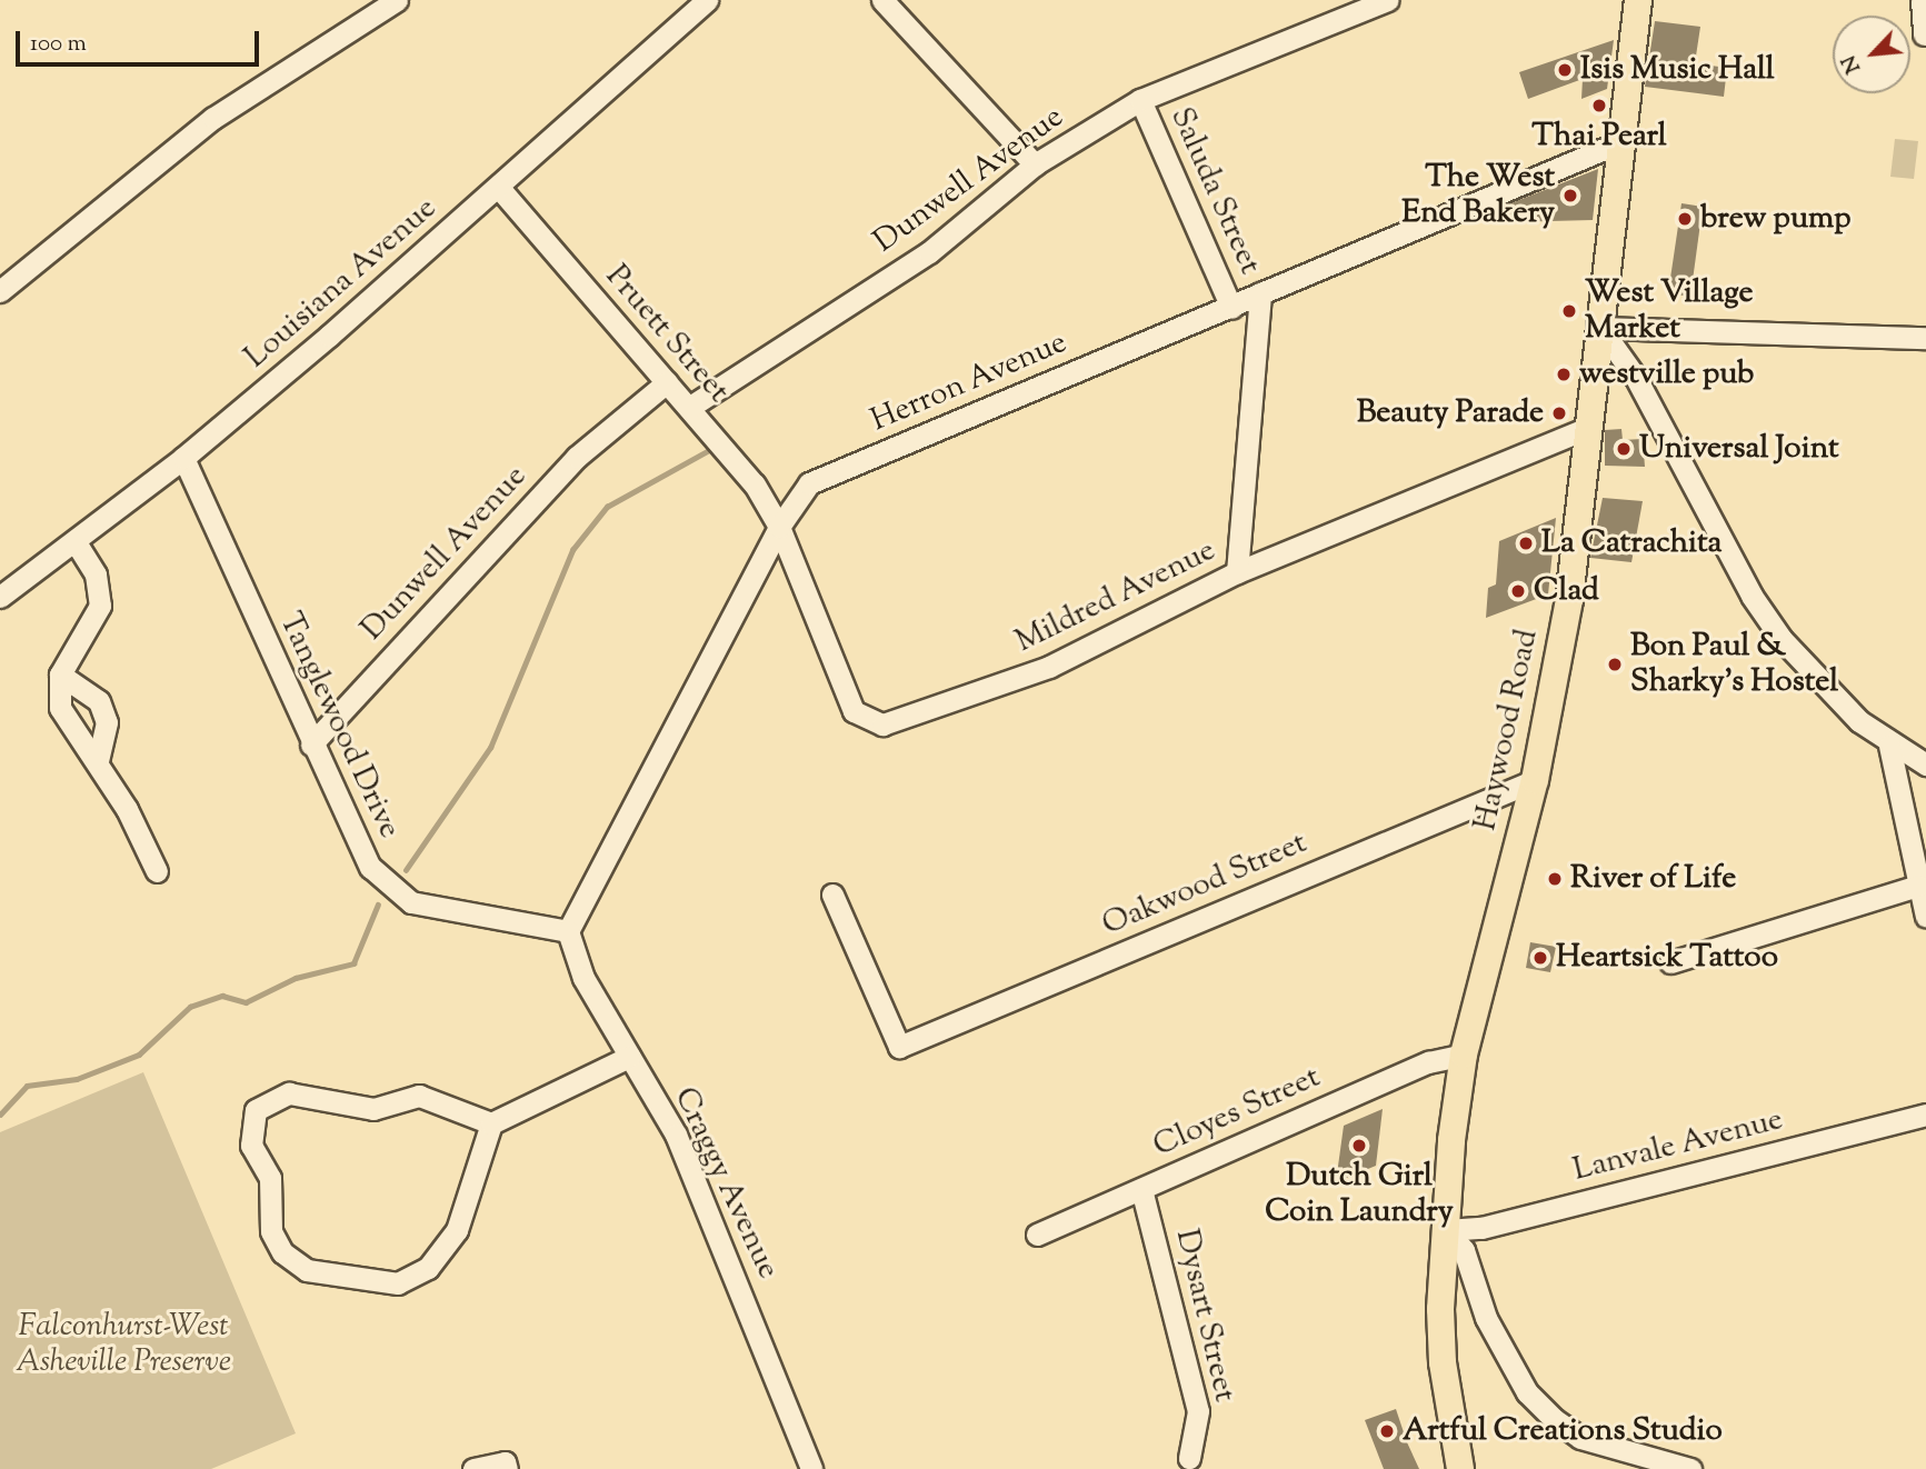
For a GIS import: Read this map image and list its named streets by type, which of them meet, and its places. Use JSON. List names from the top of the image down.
{
  "streets": {
    "main road": ["Haywood Road"],
    "street": [
      "Dunwell Avenue",
      "Saluda Street",
      "Louisiana Avenue",
      "Pruett Street",
      "Herron Avenue",
      "Mildred Avenue",
      "Tanglewood Drive",
      "Oakwood Street",
      "Cloyes Street",
      "Lanvale Avenue",
      "Craggy Avenue",
      "Dysart Street"
    ]
  },
  "crossings": [
    ["Dunwell Avenue", "Saluda Street"],
    ["Dunwell Avenue", "Pruett Street"],
    ["Dunwell Avenue", "Tanglewood Drive"],
    ["Saluda Street", "Herron Avenue"],
    ["Louisiana Avenue", "Pruett Street"],
    ["Louisiana Avenue", "Tanglewood Drive"],
    ["Pruett Street", "Herron Avenue"],
    ["Pruett Street", "Mildred Avenue"],
    ["Herron Avenue", "Mildred Avenue"],
    ["Herron Avenue", "Tanglewood Drive"],
    ["Herron Avenue", "Haywood Road"],
    ["Herron Avenue", "Craggy Avenue"],
    ["Mildred Avenue", "Haywood Road"],
    ["Tanglewood Drive", "Craggy Avenue"],
    ["Haywood Road", "Oakwood Street"],
    ["Haywood Road", "Cloyes Street"],
    ["Haywood Road", "Lanvale Avenue"],
    ["Cloyes Street", "Dysart Street"]
  ],
  "parks": ["Falconhurst-West Asheville Preserve"],
  "places": [
    "Isis Music Hall",
    "Thai Pearl",
    "The West End Bakery",
    "brew pump",
    "West Village Market",
    "westville pub",
    "Beauty Parade",
    "Universal Joint",
    "La Catrachita",
    "Clad",
    "Bon Paul & Sharky's Hostel",
    "River of Life",
    "Heartsick Tattoo",
    "Dutch Girl Coin Laundry",
    "Artful Creations Studio"
  ],
  "scale_bar": "100 m",
  "north": "bottom left"
}
